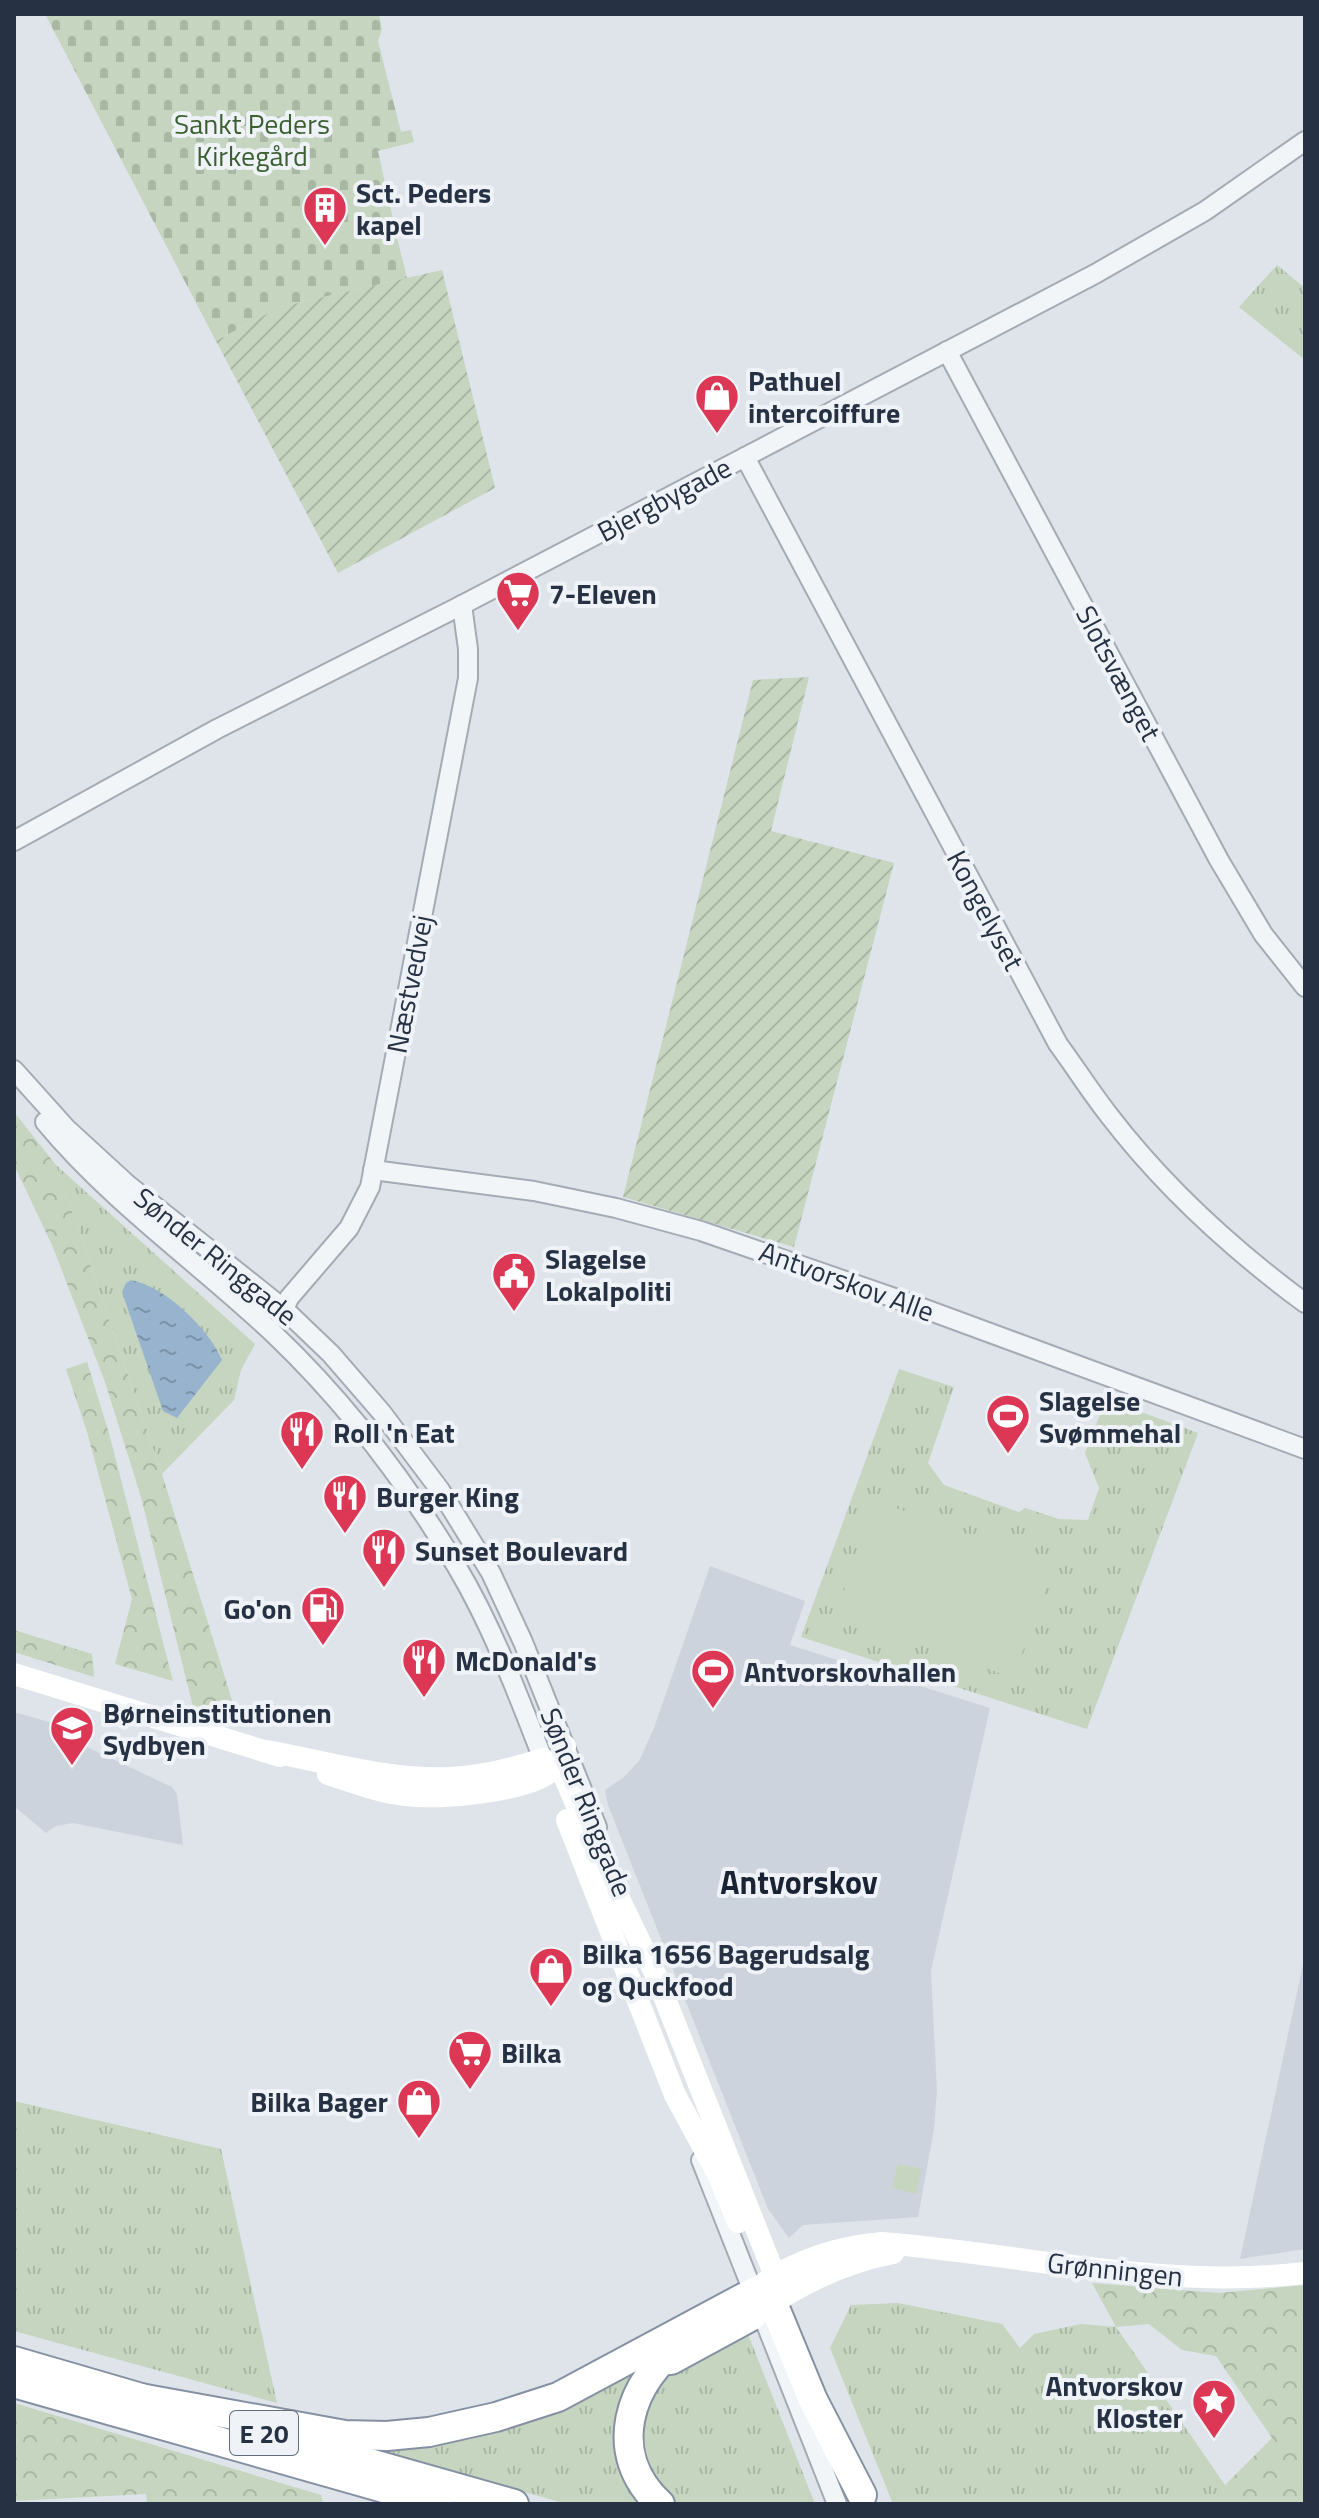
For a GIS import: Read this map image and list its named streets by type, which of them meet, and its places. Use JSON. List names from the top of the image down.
{
  "streets": {
    "highway": ["E 20"],
    "main road": ["Sønder Ringgade", "Grønningen"],
    "street": [
      "Bjergbygade",
      "Slotsvænget",
      "Kongelyset",
      "Næstvedvej",
      "Antvorskov Alle"
    ]
  },
  "crossings": [
    ["Bjergbygade", "Slotsvænget"],
    ["Bjergbygade", "Kongelyset"],
    ["Bjergbygade", "Næstvedvej"],
    ["Næstvedvej", "Sønder Ringgade"],
    ["Næstvedvej", "Antvorskov Alle"],
    ["Sønder Ringgade", "Grønningen"]
  ],
  "districts": ["Antvorskov"],
  "parks": ["Sankt Peders Kirkegård"],
  "places": {
    "building": ["Sct. Peders kapel"],
    "shop": ["Pathuel intercoiffure", "Bilka 1656 Bagerudsalg og Quckfood", "Bilka Bager"],
    "supermarket": ["7-Eleven", "Bilka"],
    "public building": ["Slagelse Lokalpoliti"],
    "sports": ["Slagelse Svømmehal", "Antvorskovhallen"],
    "restaurant": [
      "Roll 'n Eat",
      "Burger King",
      "Sunset Boulevard",
      "McDonald's"
    ],
    "fuel station": ["Go'on"],
    "school or university": ["Børneinstitutionen Sydbyen"],
    "place": ["Antvorskov Kloster"]
  }
}
